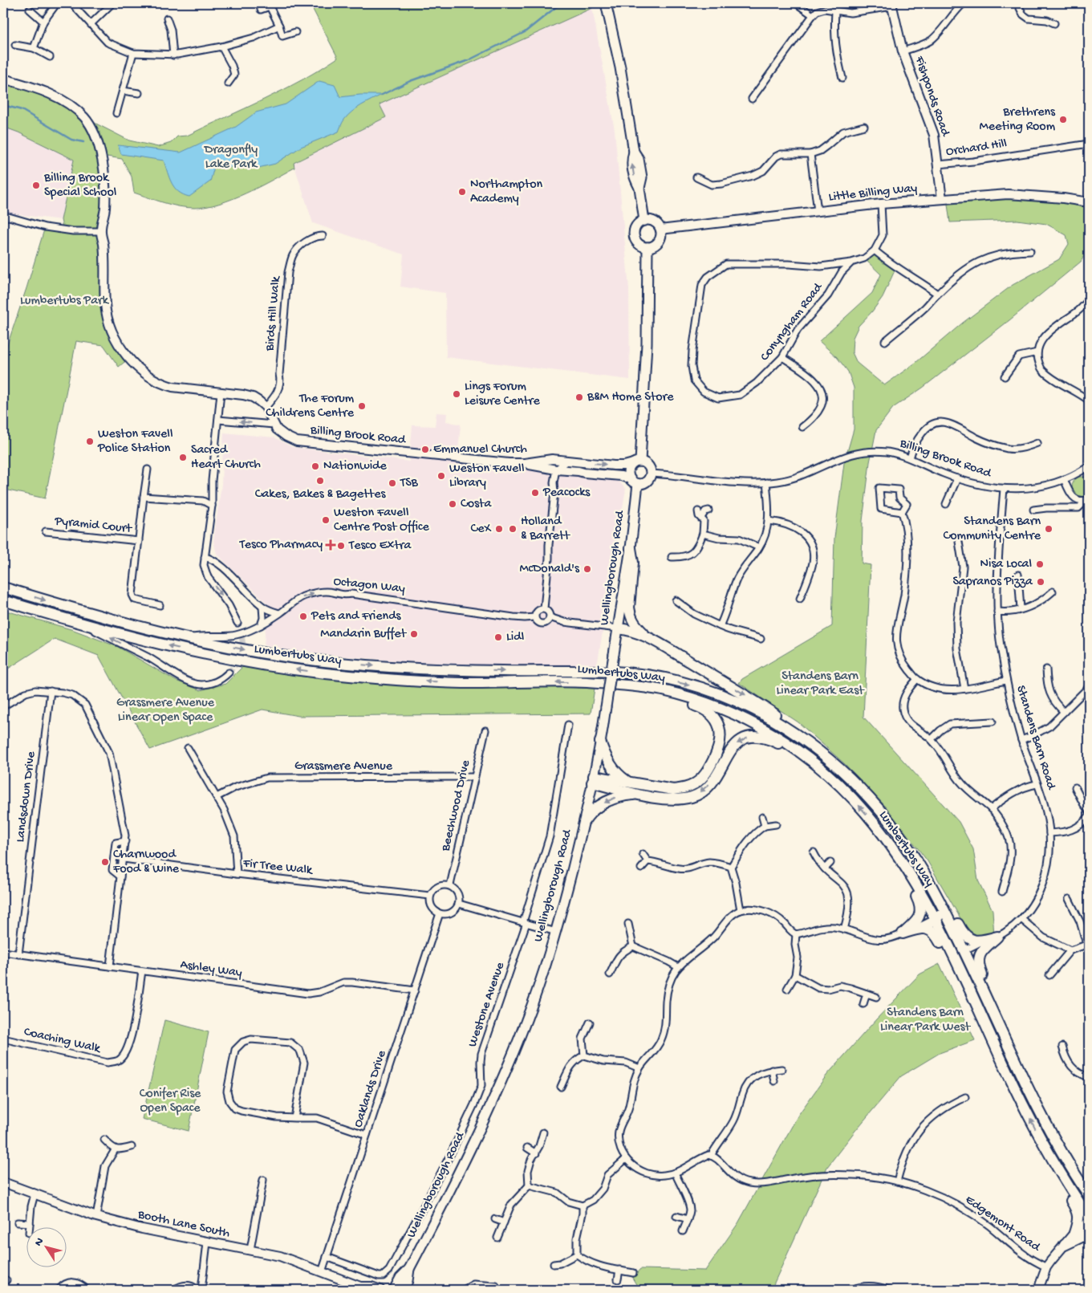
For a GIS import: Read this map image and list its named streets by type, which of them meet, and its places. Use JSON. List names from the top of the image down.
{
  "streets": {
    "highway": ["Lumbertubs Way"],
    "main road": ["Wellingborough Road"],
    "street": [
      "Fishponds Road",
      "Orchard Hill",
      "Little Billing Way",
      "Birds Hill Walk",
      "Conyngham Road",
      "Billing Brook Road",
      "Pyramid Court",
      "Octagon Way",
      "Standens Barn Road",
      "Grassmere Avenue",
      "Landsdown Drive",
      "Beechwood Drive",
      "Fir Tree Walk",
      "Ashley Way",
      "Westone Avenue",
      "Coaching Walk",
      "Oaklands Drive",
      "Edgemont Road",
      "Booth Lane South"
    ]
  },
  "crossings": [
    ["Fishponds Road", "Orchard Hill"],
    ["Fishponds Road", "Little Billing Way"],
    ["Birds Hill Walk", "Billing Brook Road"],
    ["Billing Brook Road", "Wellingborough Road"],
    ["Billing Brook Road", "Standens Barn Road"],
    ["Octagon Way", "Lumbertubs Way"],
    ["Lumbertubs Way", "Standens Barn Road"],
    ["Grassmere Avenue", "Beechwood Drive"],
    ["Landsdown Drive", "Ashley Way"],
    ["Beechwood Drive", "Fir Tree Walk"],
    ["Beechwood Drive", "Oaklands Drive"],
    ["Fir Tree Walk", "Oaklands Drive"],
    ["Ashley Way", "Coaching Walk"],
    ["Ashley Way", "Oaklands Drive"],
    ["Westone Avenue", "Oaklands Drive"],
    ["Oaklands Drive", "Booth Lane South"]
  ],
  "one_way": ["Octagon Way"],
  "parks": [
    "Dragonfly Lake Park",
    "Lumbertubs Park",
    "Standens Barn Linear Park East",
    "Grassmere Avenue Linear Open Space",
    "Standens Barn Linear Park West",
    "Conifer Rise Open Space"
  ],
  "places": {
    "other": [
      "Brethrens Meeting Room",
      "Billing Brook Special School",
      "Northampton Academy",
      "Lings Forum Leisure Centre",
      "B&M Home Store",
      "The Forum Childrens Centre",
      "Weston Favell Police Station",
      "Emmanuel Church",
      "Sacred Heart Church",
      "Nationwide",
      "Weston Favell Library",
      "Cakes, Bakes & Bagettes",
      "TSB",
      "Peacocks",
      "Costa",
      "Weston Favell Centre Post Office",
      "CeX",
      "Holland & Barrett",
      "Standens Barn Community Centre",
      "Tesco Extra",
      "Nisa Local",
      "McDonald's",
      "Sapranos Pizza",
      "Pets and Friends",
      "Mandarin Buffet",
      "Lidl",
      "Charnwood Food & Wine"
    ],
    "health": ["Tesco Pharmacy"]
  },
  "north": "top left"
}
